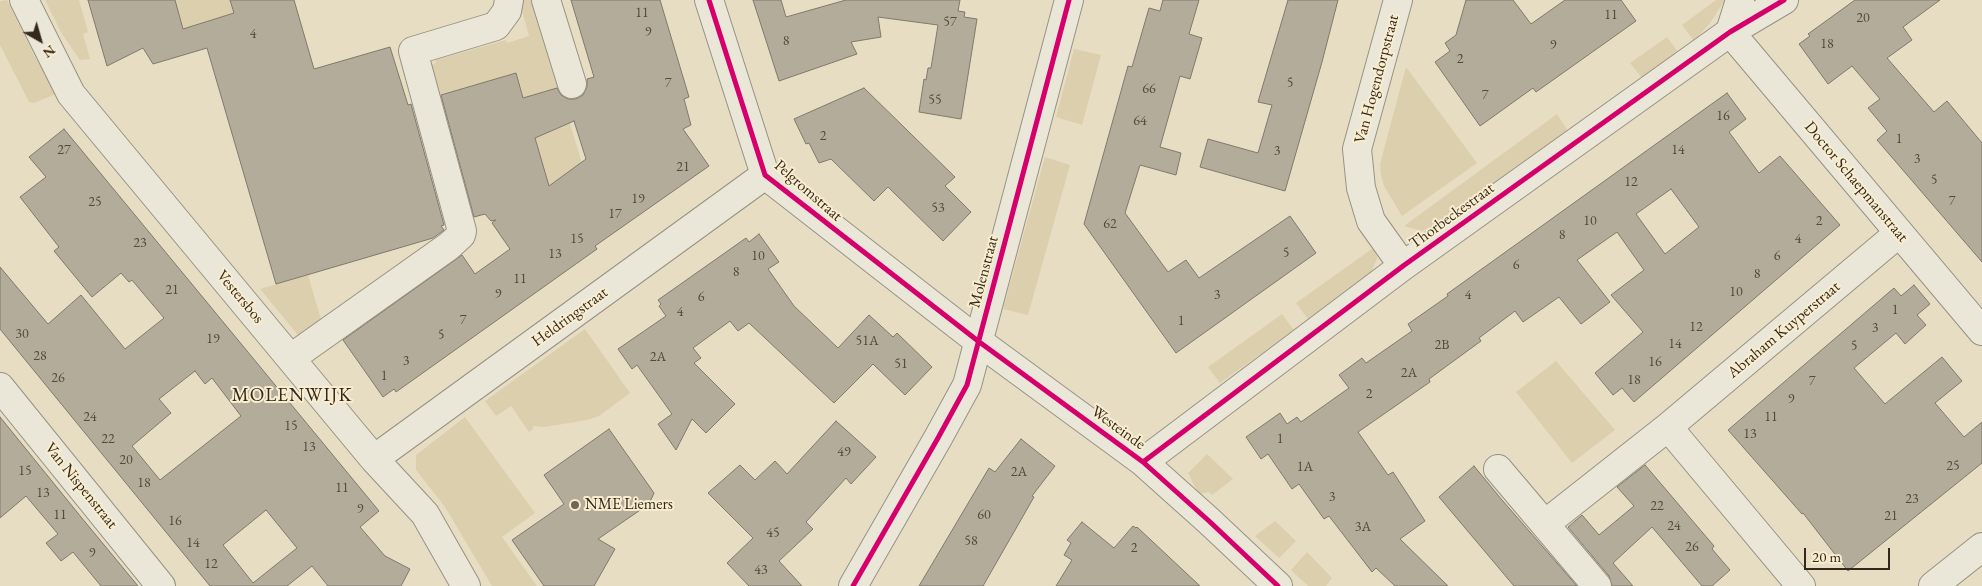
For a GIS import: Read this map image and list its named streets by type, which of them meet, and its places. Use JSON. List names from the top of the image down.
{
  "streets": {
    "street": [
      "Van Hogendorpstraat",
      "Doctor Schaepmanstraat",
      "Pelgromstraat",
      "Thorbeckestraat",
      "Molenstraat",
      "Vestersbos",
      "Heldringstraat",
      "Abraham Kuyperstraat",
      "Westeinde",
      "Van Nispenstraat"
    ]
  },
  "crossings": [
    ["Van Hogendorpstraat", "Thorbeckestraat"],
    ["Doctor Schaepmanstraat", "Thorbeckestraat"],
    ["Doctor Schaepmanstraat", "Abraham Kuyperstraat"],
    ["Pelgromstraat", "Molenstraat"],
    ["Pelgromstraat", "Heldringstraat"],
    ["Pelgromstraat", "Westeinde"],
    ["Thorbeckestraat", "Westeinde"],
    ["Molenstraat", "Westeinde"],
    ["Vestersbos", "Heldringstraat"]
  ],
  "districts": ["MOLENWIJK"],
  "places": ["NME Liemers"],
  "house_numbers": [
    "11",
    "11",
    "20",
    "57",
    "9",
    "4",
    "8",
    "18",
    "9",
    "2",
    "7",
    "5",
    "66",
    "7",
    "55",
    "16",
    "64",
    "2",
    "1",
    "27",
    "14",
    "3",
    "3",
    "21",
    "5",
    "12",
    "19",
    "7",
    "25",
    "53",
    "17",
    "10",
    "2",
    "62",
    "8",
    "15",
    "4",
    "23",
    "5",
    "13",
    "10",
    "6",
    "6",
    "8",
    "8",
    "11",
    "21",
    "10",
    "9",
    "3",
    "4",
    "6",
    "1",
    "4",
    "7",
    "1",
    "12",
    "3",
    "30",
    "5",
    "19",
    "51A",
    "14",
    "2B",
    "5",
    "28",
    "2A",
    "3",
    "16",
    "51",
    "2A",
    "1",
    "26",
    "18",
    "7",
    "2",
    "9",
    "24",
    "11",
    "15",
    "13",
    "22",
    "1",
    "13",
    "49",
    "20",
    "25",
    "1A",
    "15",
    "2A",
    "18",
    "11",
    "13",
    "3",
    "23",
    "22",
    "9",
    "11",
    "60",
    "21",
    "16",
    "24",
    "3A",
    "45",
    "58",
    "14",
    "26",
    "2",
    "9",
    "12",
    "43"
  ],
  "scale_bar": "20 m",
  "north": "bottom right"
}
